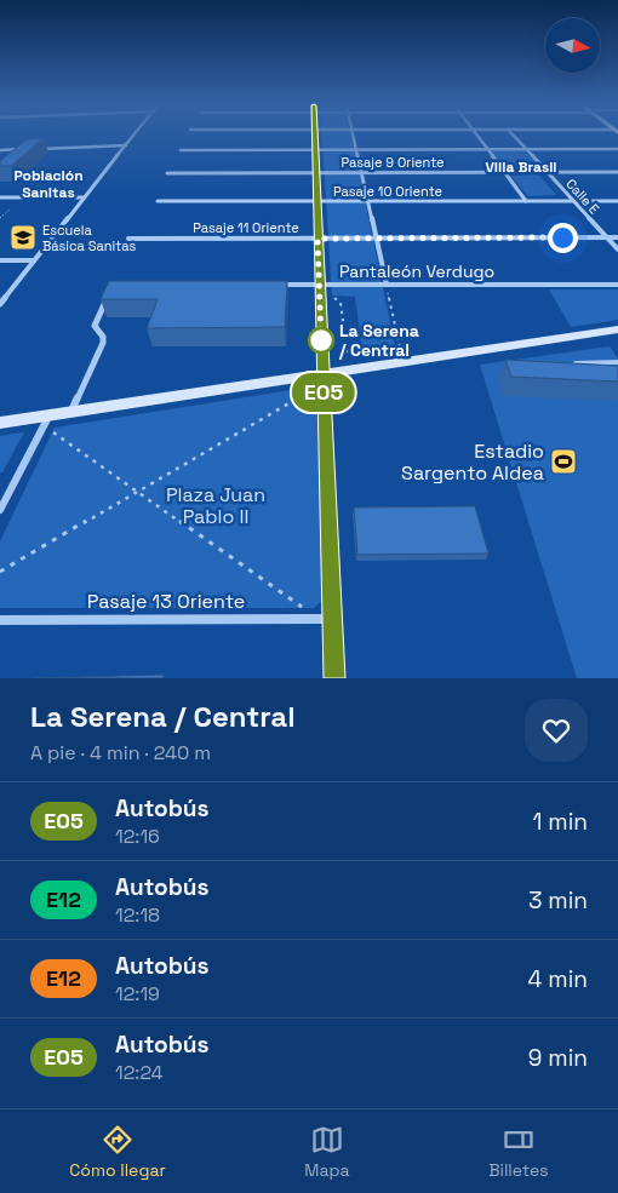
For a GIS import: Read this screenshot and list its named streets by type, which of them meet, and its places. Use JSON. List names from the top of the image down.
{
  "streets": {
    "street": [
      "Pasaje 9 Oriente",
      "Pasaje 10 Oriente",
      "Calle E",
      "Pasaje 11 Oriente",
      "Pantaleón Verdugo",
      "Pasaje 13 Oriente"
    ]
  },
  "crossings": [
    ["Pasaje 9 Oriente", "Calle E"],
    ["Pasaje 10 Oriente", "Calle E"],
    ["Calle E", "Pasaje 11 Oriente"]
  ],
  "districts": ["Villa Brasil", "Población Sanitas"],
  "parks": ["Plaza Juan Pablo II"],
  "places": {
    "school or university": ["Escuela Básica Sanitas"],
    "other": ["La Serena / Central"],
    "sports": ["Estadio Sargento Aldea"]
  },
  "lines": ["bus line E05"],
  "north": "right",
  "page": {
    "on_map": "E05",
    "heading": ["La Serena / Central", "A pie · 4 min · 240 m"],
    "list": [
      {
        "mark": "E05",
        "name": "Autobús",
        "note": "12:16",
        "value": "1 min"
      },
      {
        "mark": "E12",
        "name": "Autobús",
        "note": "12:18",
        "value": "3 min"
      },
      {
        "mark": "E12",
        "name": "Autobús",
        "note": "12:19",
        "value": "4 min"
      },
      {
        "mark": "E05",
        "name": "Autobús",
        "note": "12:24",
        "value": "9 min"
      }
    ],
    "tabs": ["Cómo llegar", "Mapa", "Billetes"]
  }
}
